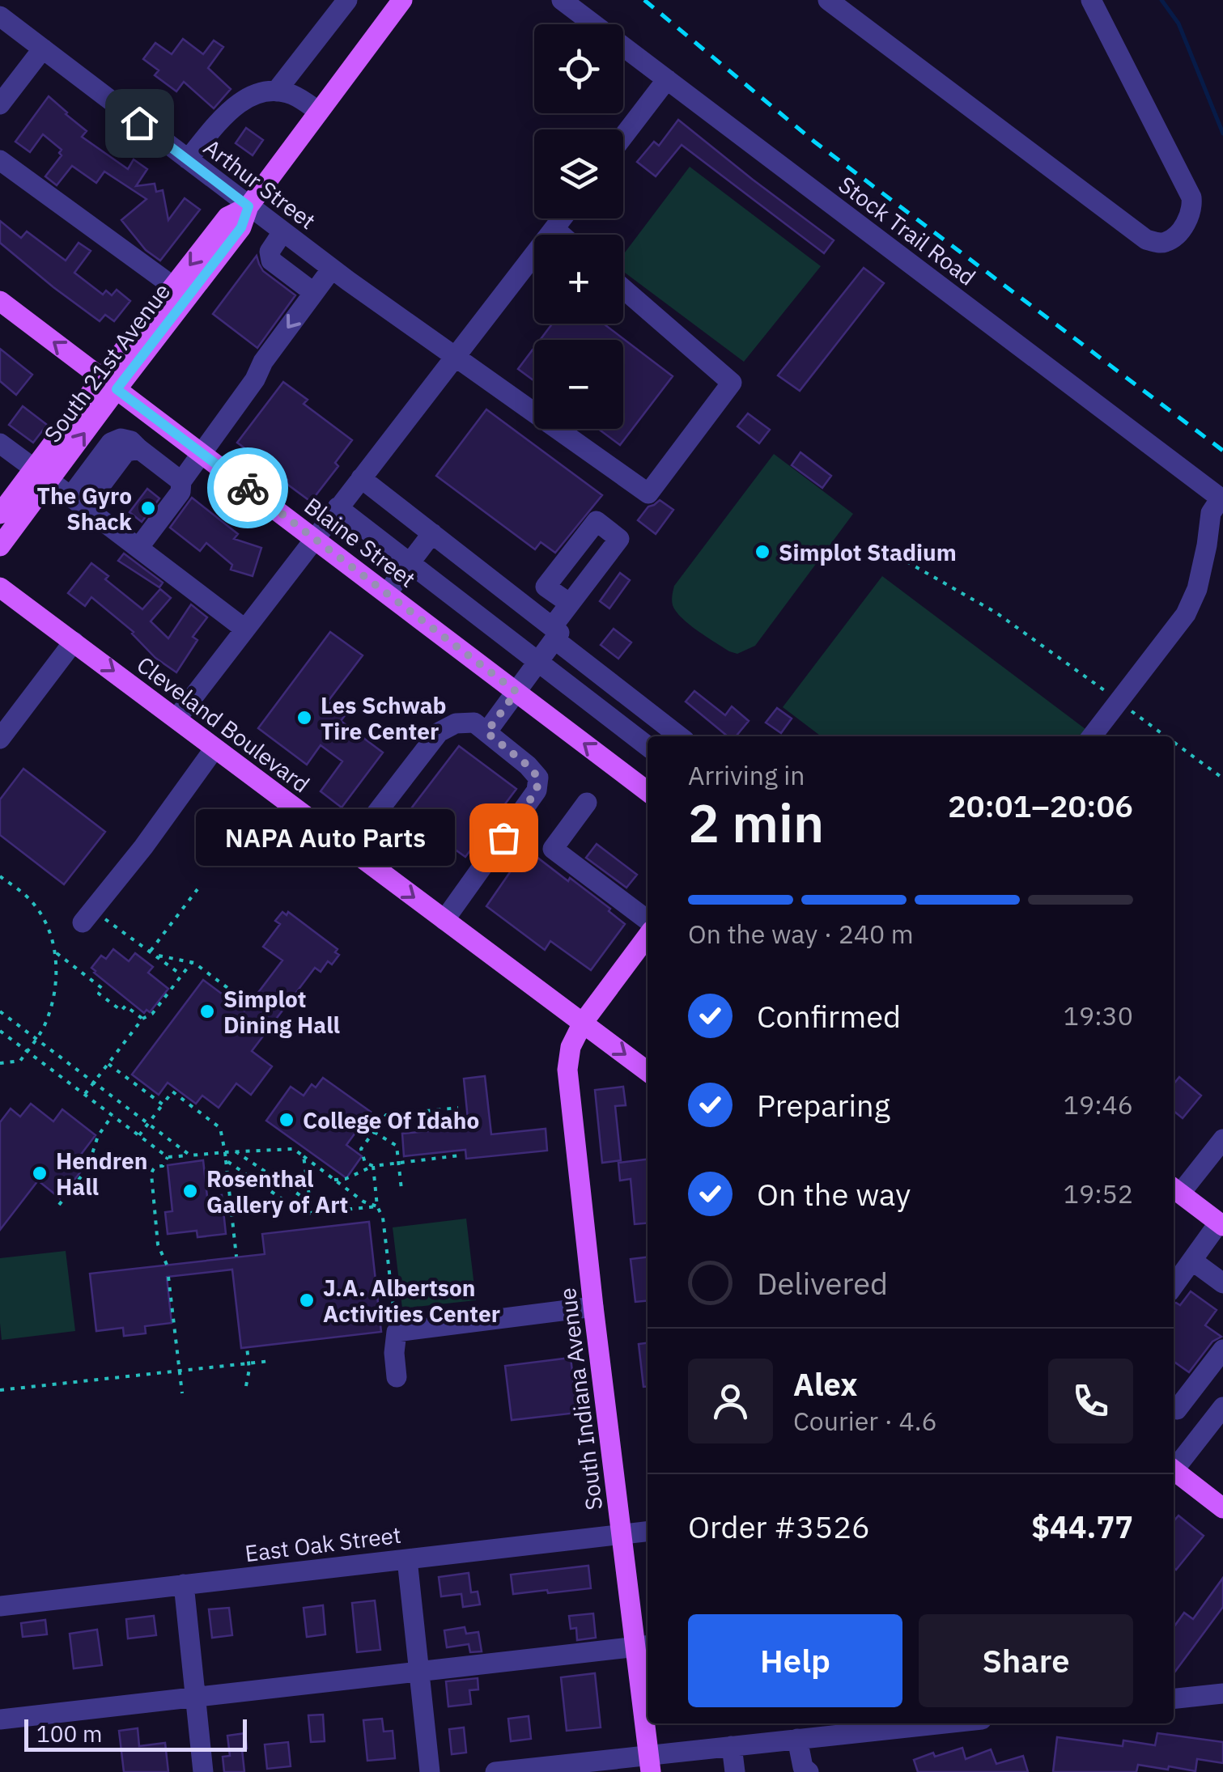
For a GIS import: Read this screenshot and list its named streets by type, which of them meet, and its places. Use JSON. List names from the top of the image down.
{
  "streets": {
    "main road": [
      "South 21st Avenue",
      "Blaine Street",
      "Cleveland Boulevard",
      "South Indiana Avenue"
    ],
    "street": ["Arthur Street", "Stock Trail Road", "East Oak Street"]
  },
  "crossings": [
    ["Arthur Street", "South 21st Avenue"],
    ["South 21st Avenue", "Blaine Street"],
    ["Cleveland Boulevard", "South Indiana Avenue"],
    ["South Indiana Avenue", "East Oak Street"]
  ],
  "one_way": ["Blaine Street", "Cleveland Boulevard"],
  "places": [
    "The Gyro Shack",
    "Simplot Stadium",
    "Les Schwab Tire Center",
    "NAPA Auto Parts",
    "Simplot Dining Hall",
    "College Of Idaho",
    "Hendren Hall",
    "Rosenthal Gallery of Art",
    "J.A. Albertson Activities Center"
  ],
  "scale_bar": "100 m",
  "page": {
    "map_buttons": ["+", "−"],
    "heading": ["2 min", "Arriving in", "20:01–20:06"],
    "panel": [
      "Alex",
      "Courier · 4.6",
      "Order #3526",
      "$44.77"
    ],
    "bubble": "NAPA Auto Parts",
    "bar": "On the way · 240 m",
    "list": [
      ["Confirmed", "19:30"],
      ["Preparing", "19:46"],
      ["On the way", "19:52"],
      "Delivered"
    ],
    "buttons": ["Help", "Share"],
    "scale": "100 m"
  }
}
